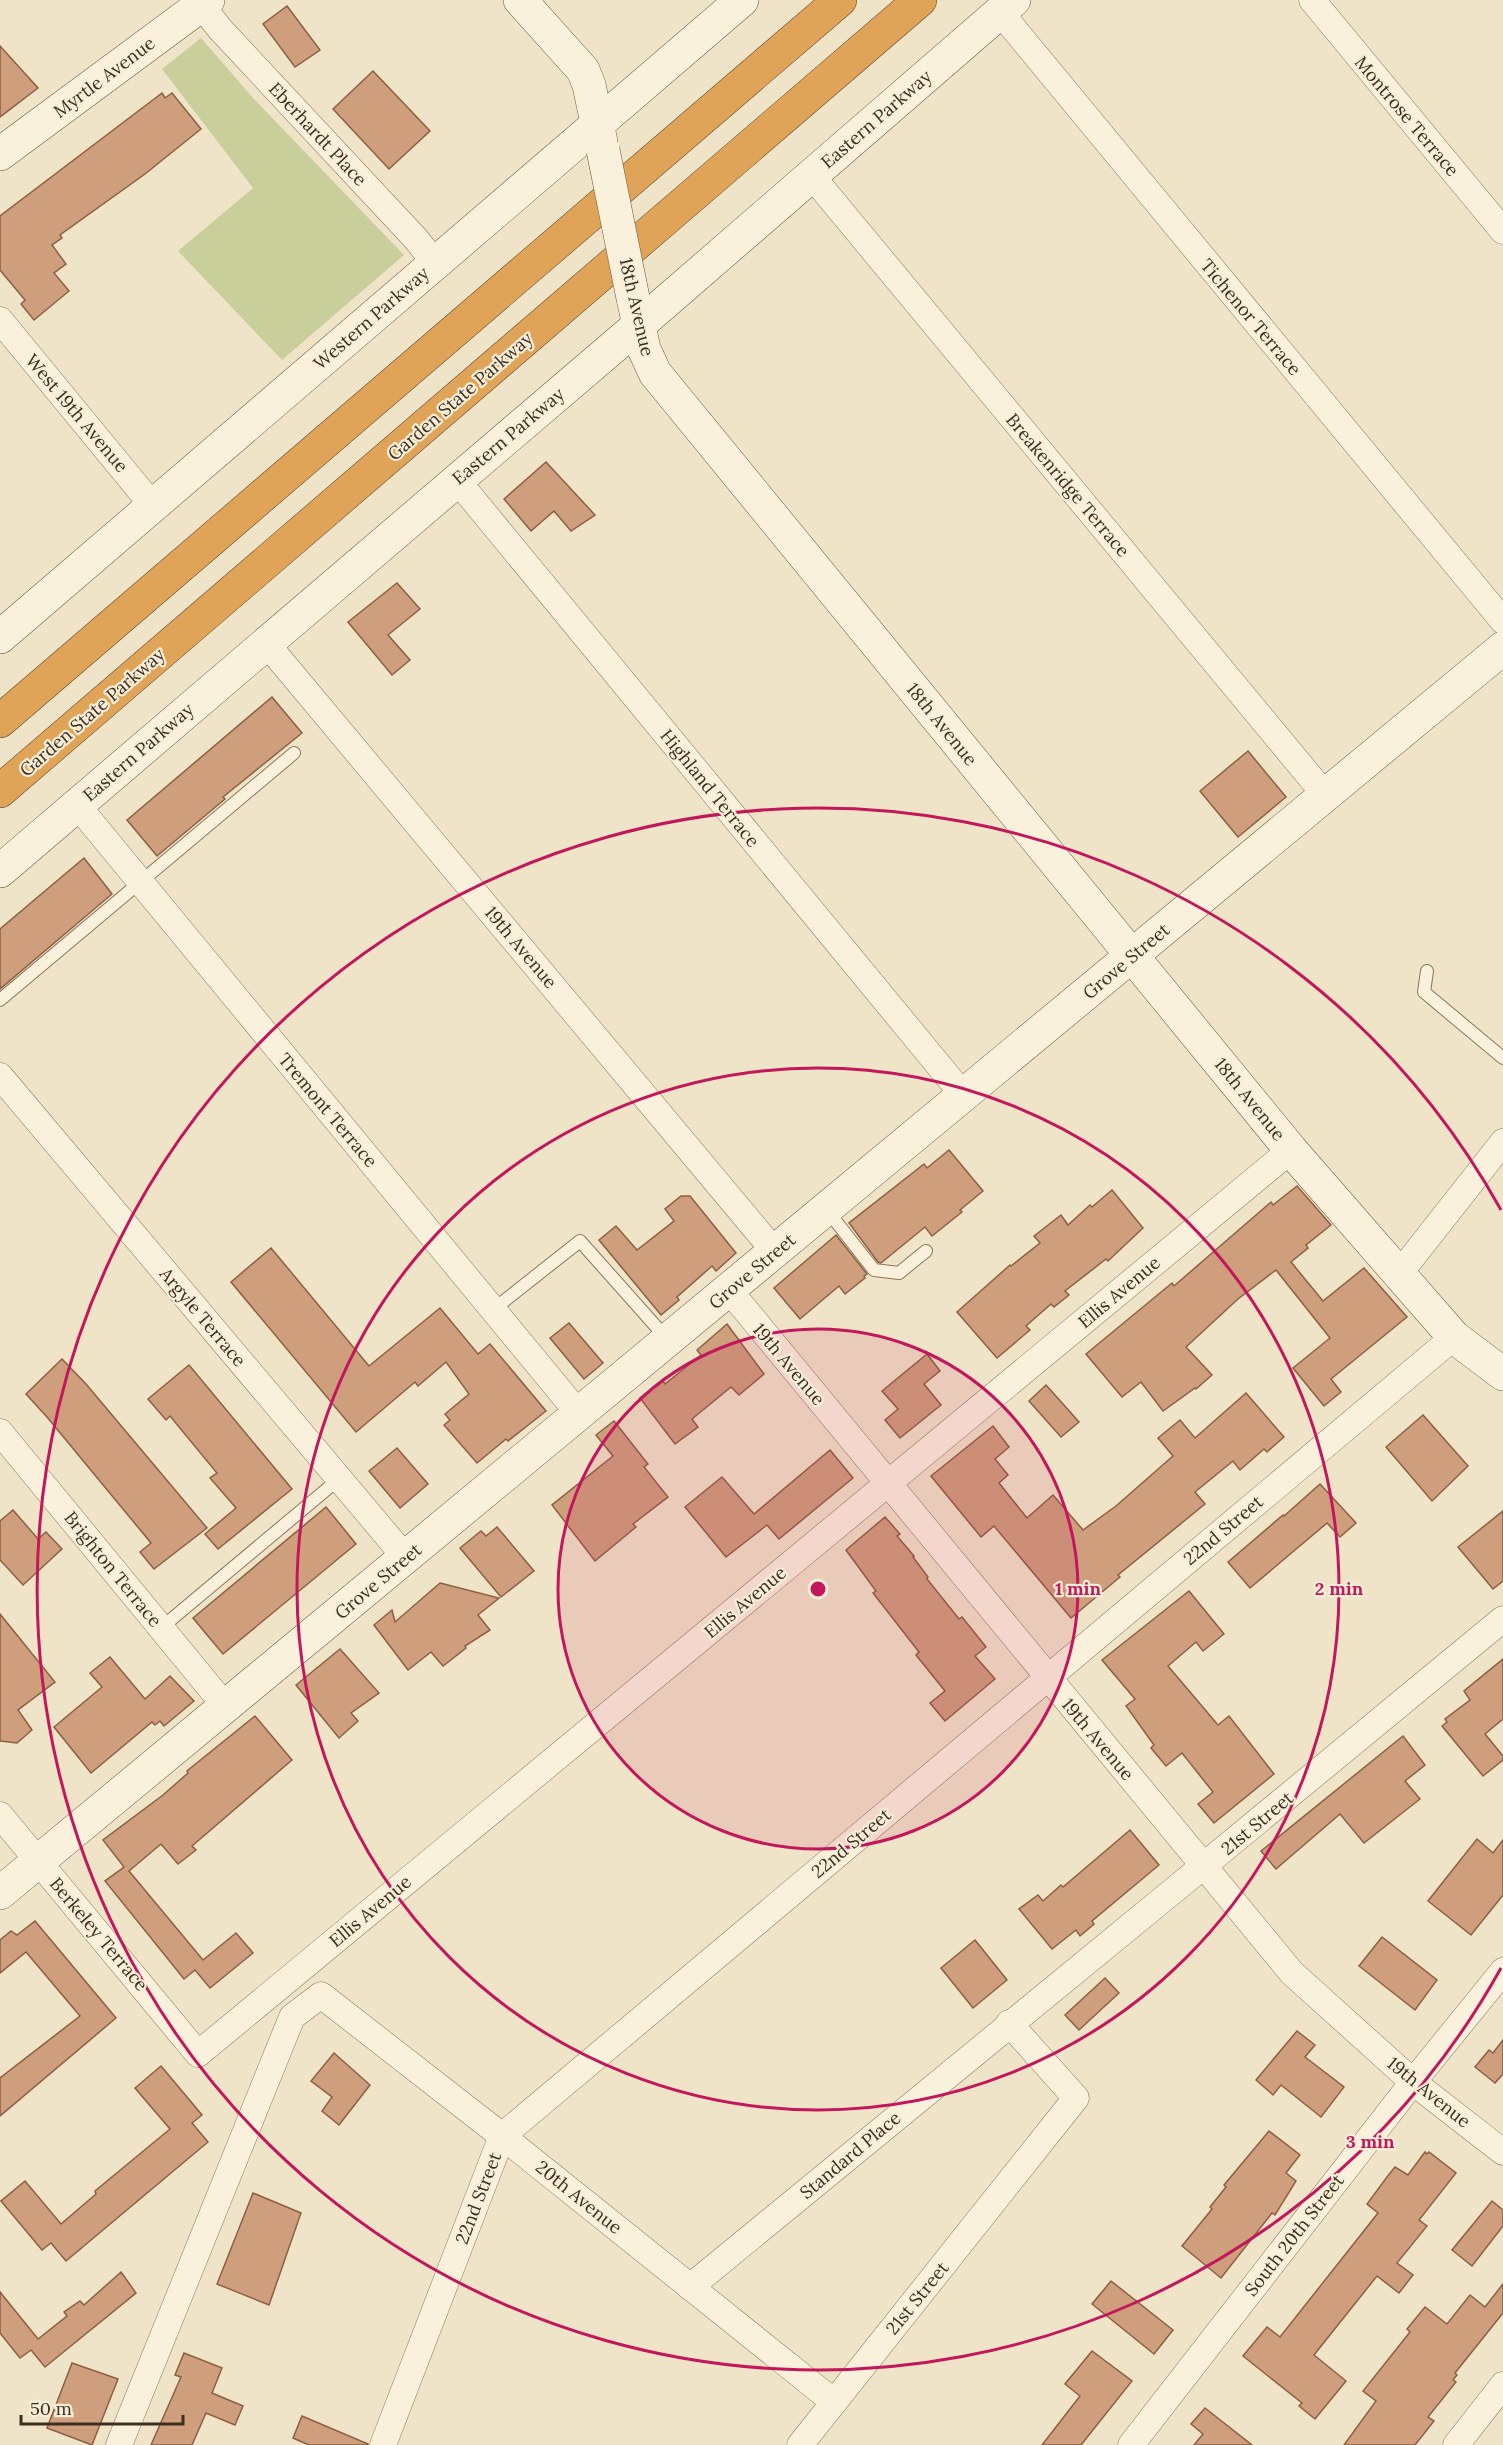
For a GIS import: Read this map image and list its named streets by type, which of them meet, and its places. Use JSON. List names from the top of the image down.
{
  "streets": {
    "highway": ["Garden State Parkway"],
    "main road": [
      "Myrtle Avenue",
      "Eastern Parkway",
      "18th Avenue",
      "Western Parkway",
      "Grove Street"
    ],
    "street": [
      "Montrose Terrace",
      "Eberhardt Place",
      "Tichenor Terrace",
      "West 19th Avenue",
      "Breakenridge Terrace",
      "Highland Terrace",
      "19th Avenue",
      "Tremont Terrace",
      "Ellis Avenue",
      "Argyle Terrace",
      "22nd Street",
      "Brighton Terrace",
      "21st Street",
      "Berkeley Terrace",
      "Standard Place",
      "20th Avenue",
      "South 20th Street"
    ]
  },
  "crossings": [
    ["Myrtle Avenue", "Eberhardt Place"],
    ["Eastern Parkway", "18th Avenue"],
    ["Eastern Parkway", "Tichenor Terrace"],
    ["Eastern Parkway", "Breakenridge Terrace"],
    ["Eastern Parkway", "Highland Terrace"],
    ["Eastern Parkway", "19th Avenue"],
    ["Eastern Parkway", "Tremont Terrace"],
    ["Eberhardt Place", "Western Parkway"],
    ["18th Avenue", "Western Parkway"],
    ["18th Avenue", "Grove Street"],
    ["18th Avenue", "Ellis Avenue"],
    ["18th Avenue", "22nd Street"],
    ["Western Parkway", "West 19th Avenue"],
    ["Breakenridge Terrace", "Grove Street"],
    ["Highland Terrace", "Grove Street"],
    ["19th Avenue", "Grove Street"],
    ["19th Avenue", "Ellis Avenue"],
    ["19th Avenue", "22nd Street"],
    ["19th Avenue", "21st Street"],
    ["19th Avenue", "South 20th Street"],
    ["Grove Street", "Tremont Terrace"],
    ["Grove Street", "Argyle Terrace"],
    ["Grove Street", "Brighton Terrace"],
    ["Grove Street", "Berkeley Terrace"],
    ["Ellis Avenue", "Berkeley Terrace"],
    ["22nd Street", "20th Avenue"],
    ["21st Street", "Standard Place"],
    ["21st Street", "20th Avenue"],
    ["Standard Place", "20th Avenue"]
  ],
  "scale_bar": "50 m",
  "rings": ["1 min", "2 min", "3 min"]
}
